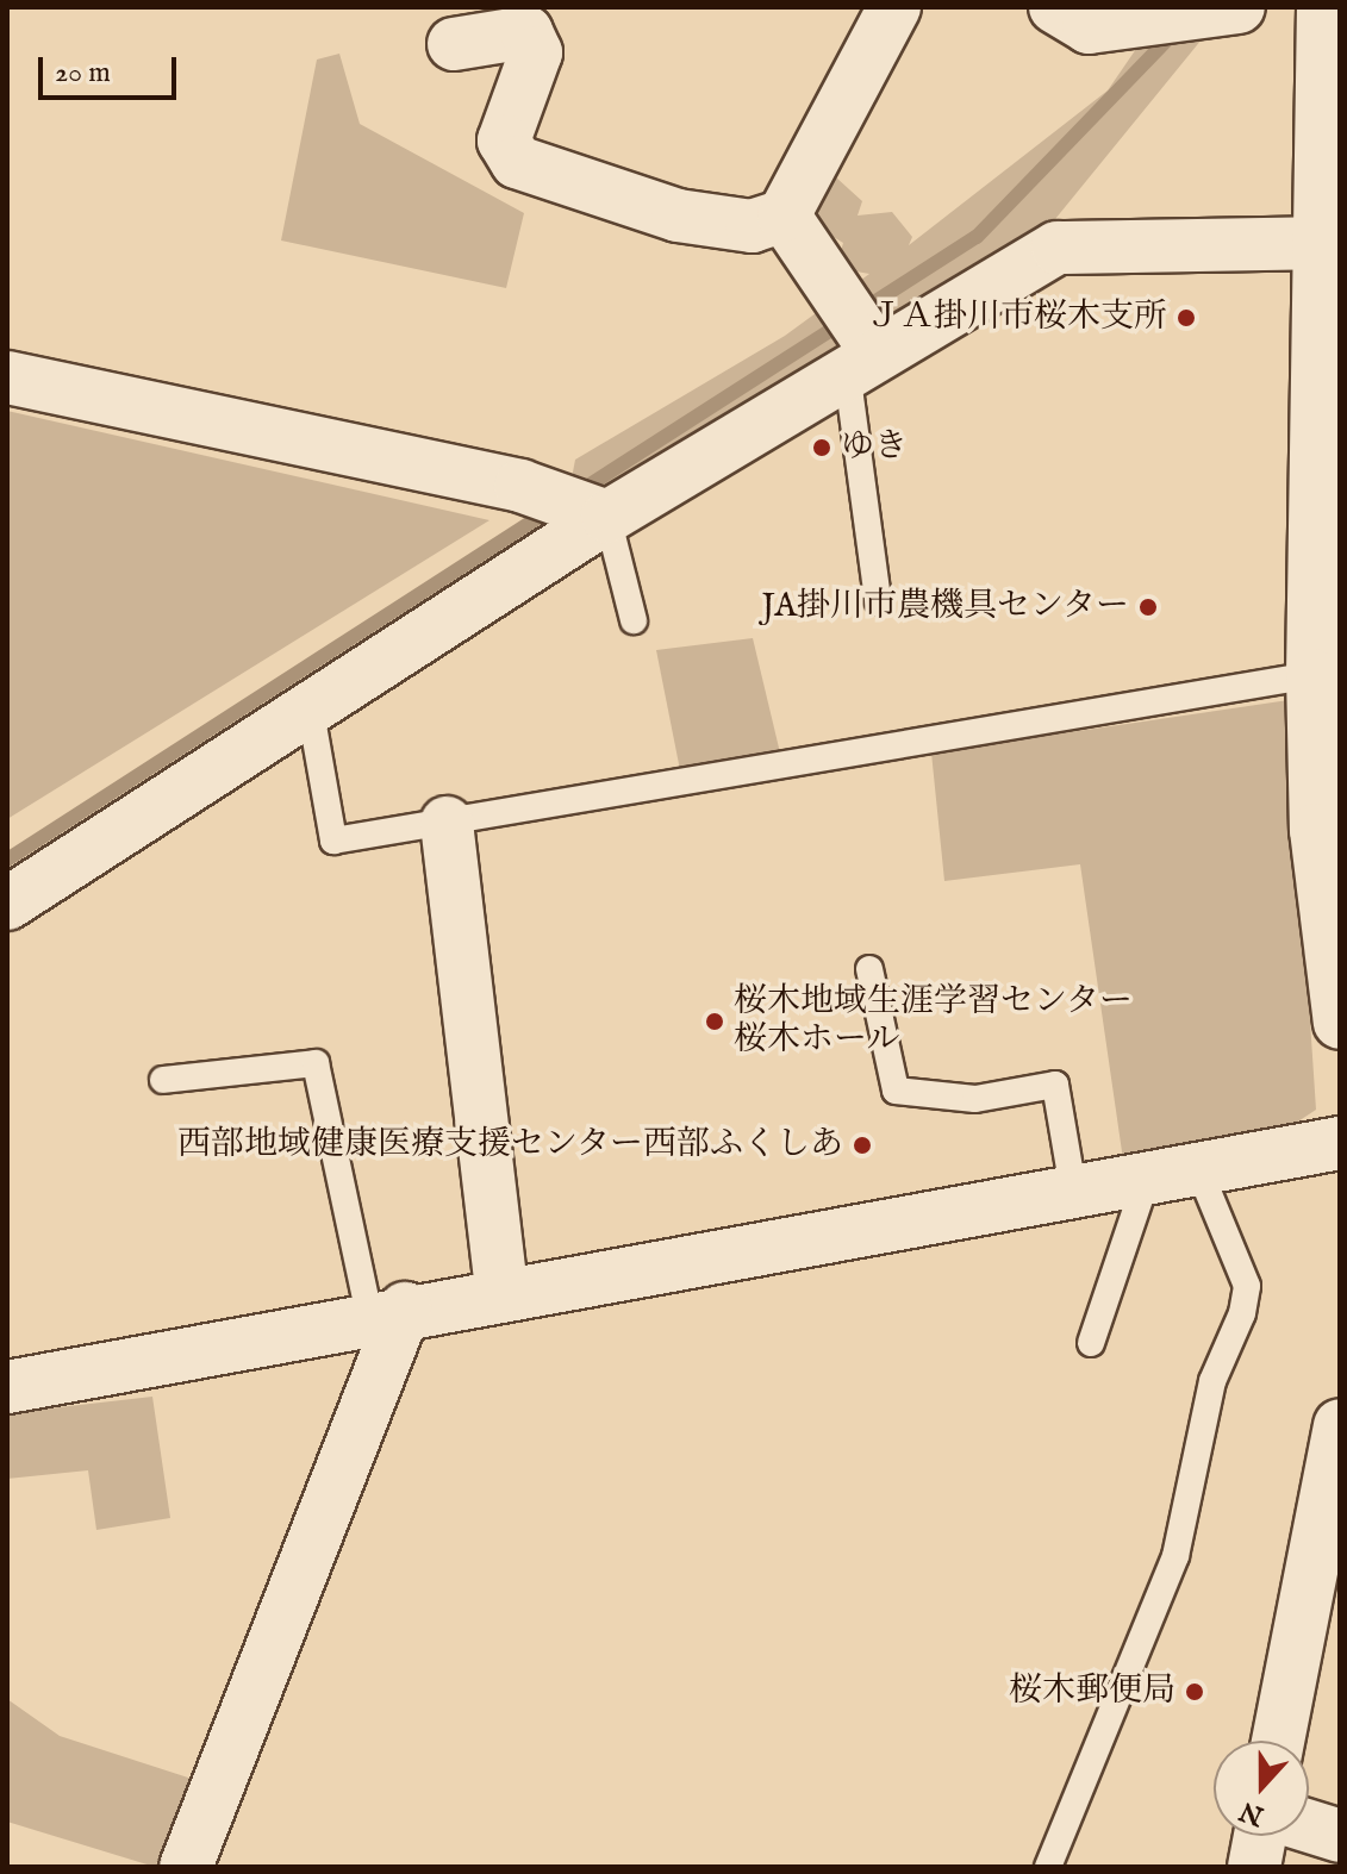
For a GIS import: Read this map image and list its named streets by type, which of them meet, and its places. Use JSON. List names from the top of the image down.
{
  "places": [
    "ＪＡ掛川市桜木支所",
    "ゆき",
    "JA掛川市農機具センター",
    "桜木地域生涯学習センター 桜木ホール",
    "西部地域健康医療支援センター西部ふくしあ",
    "桜木郵便局"
  ],
  "scale_bar": "20 m",
  "north": "bottom"
}
